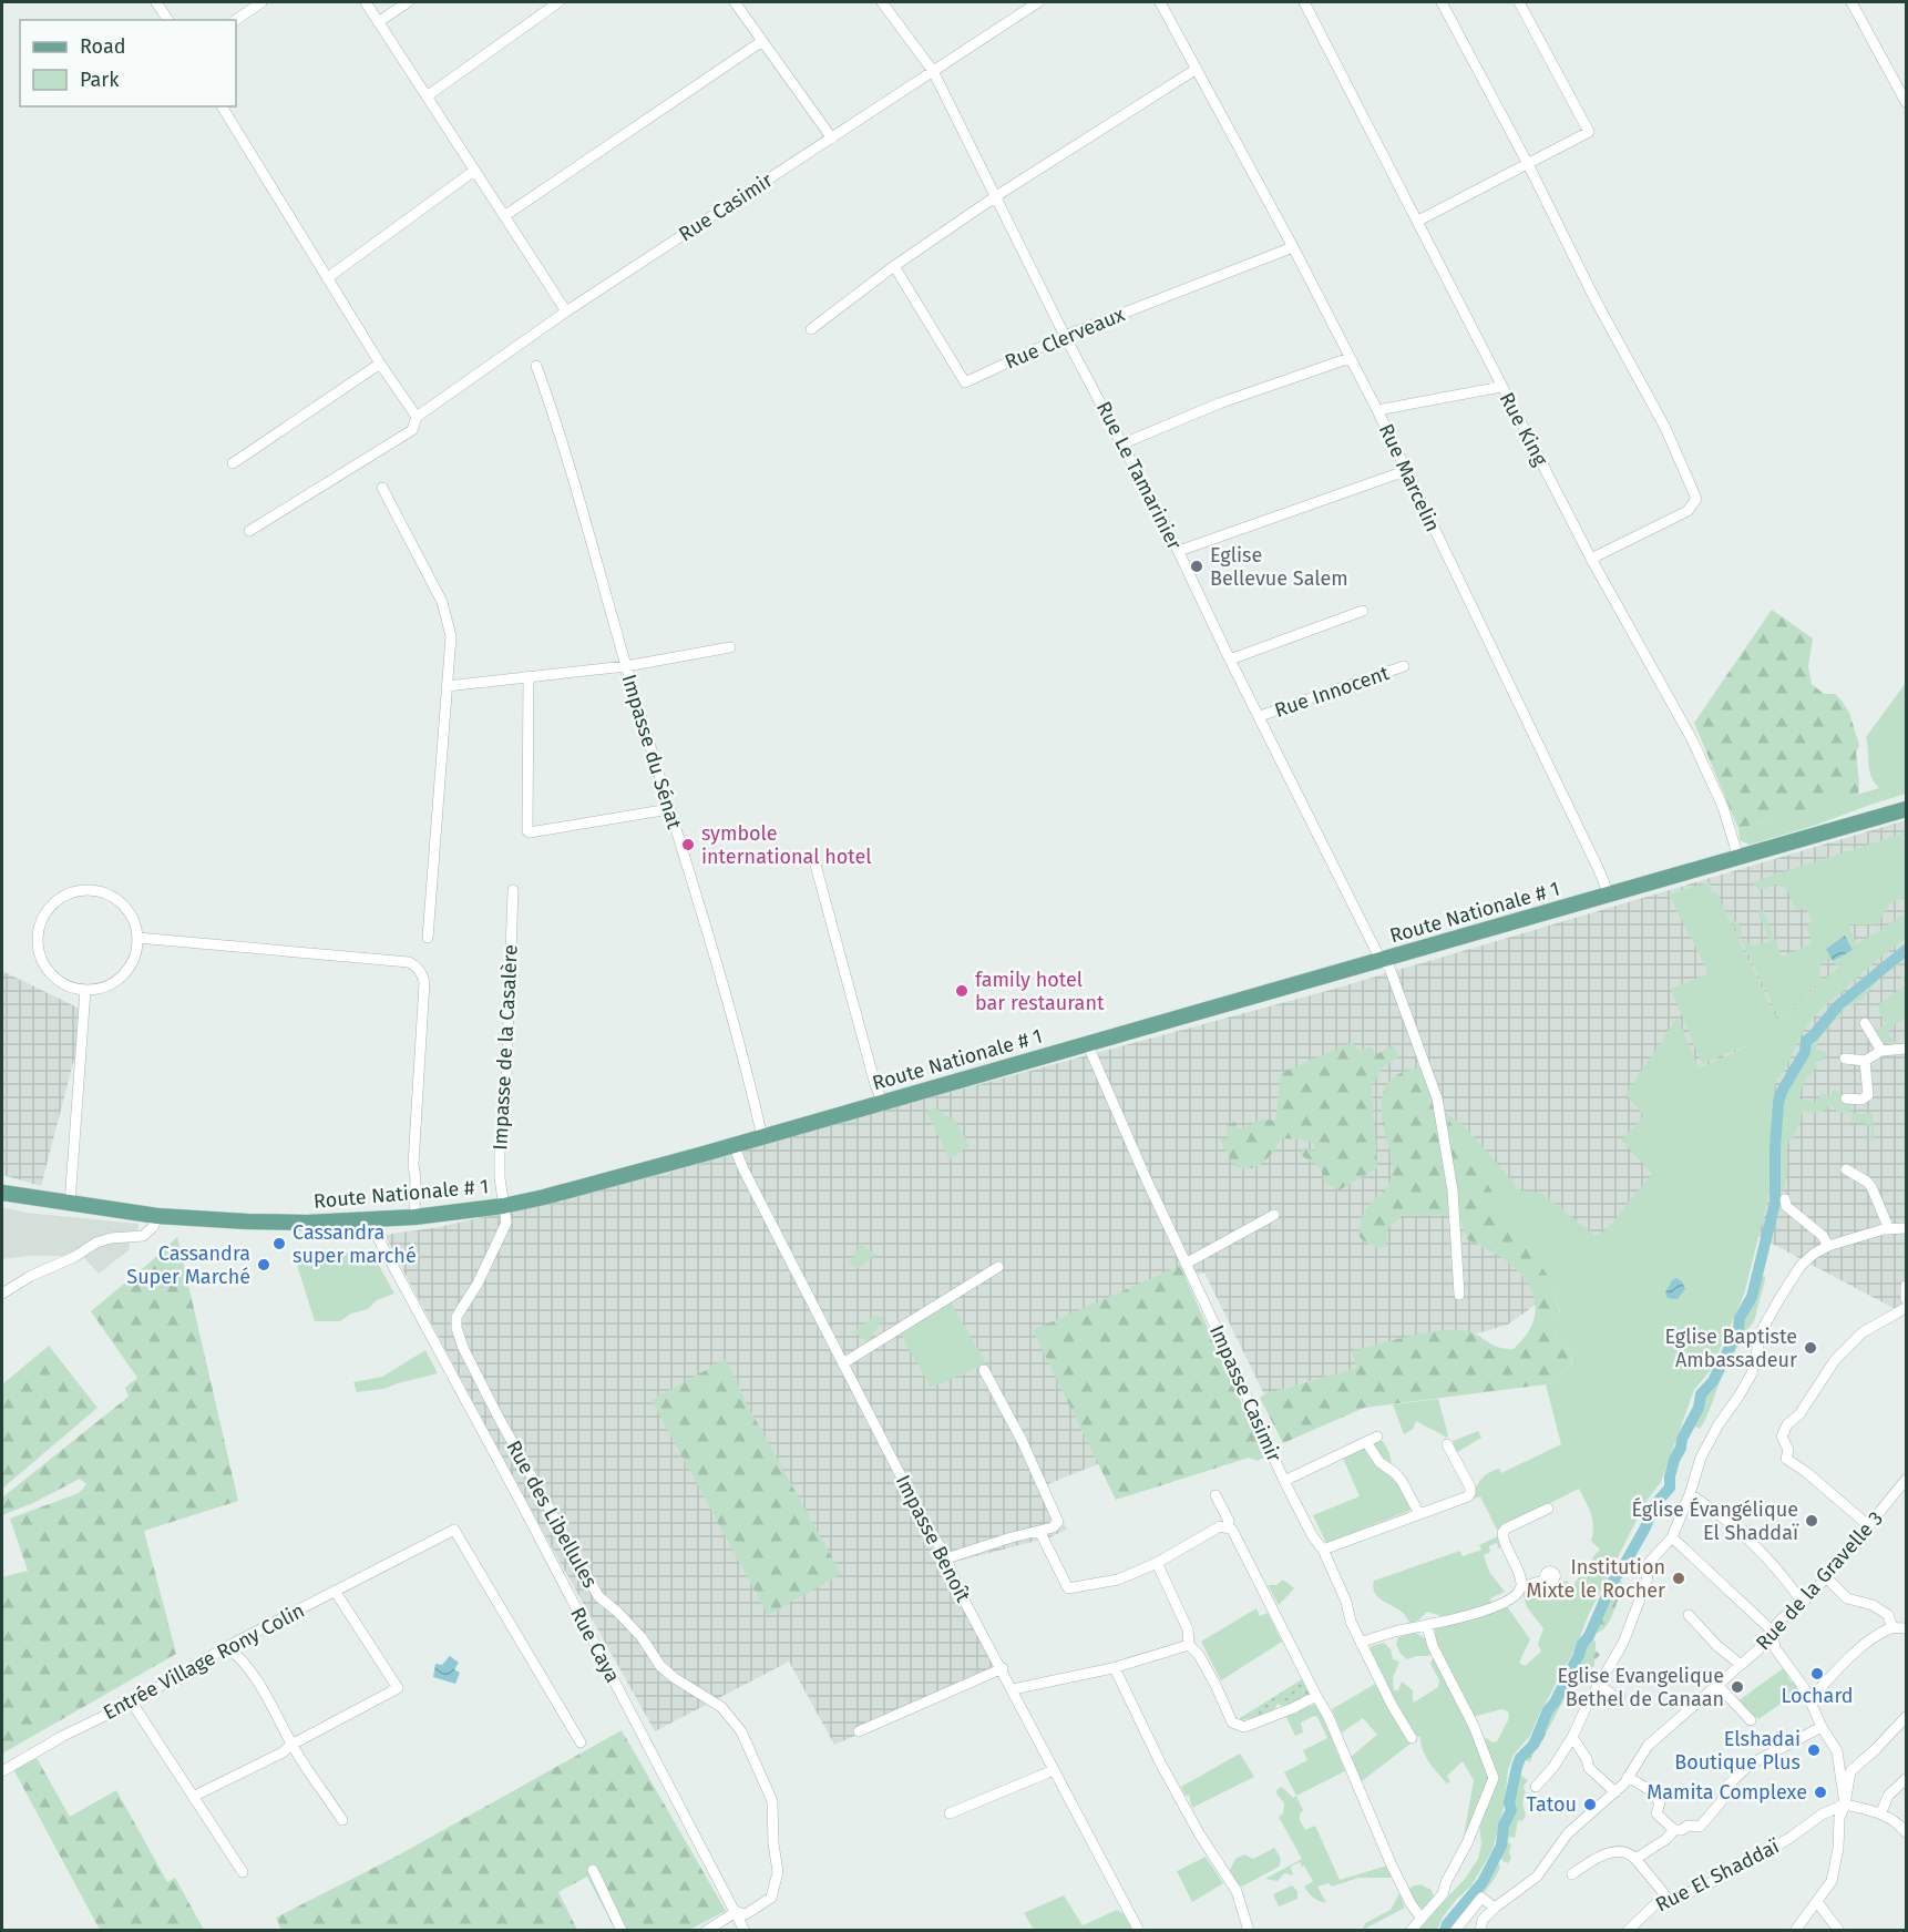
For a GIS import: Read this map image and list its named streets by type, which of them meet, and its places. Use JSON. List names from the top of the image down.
{
  "streets": {
    "main road": ["Route Nationale # 1"],
    "street": [
      "Rue Casimir",
      "Rue Clerveaux",
      "Rue King",
      "Rue Le Tamarinier",
      "Rue Marcelin",
      "Rue Innocent",
      "Impasse du Sénat",
      "Impasse de la Casalère",
      "Impasse Casimir",
      "Rue des Libellules",
      "Impasse Benoît",
      "Rue de la Gravelle 3",
      "Rue Caya",
      "Entrée Village Rony Colin",
      "Rue El Shaddaï"
    ]
  },
  "crossings": [
    ["Rue Casimir", "Rue Le Tamarinier"],
    ["Rue Clerveaux", "Rue Le Tamarinier"],
    ["Rue Clerveaux", "Rue Marcelin"],
    ["Rue King", "Route Nationale # 1"],
    ["Rue Le Tamarinier", "Rue Innocent"],
    ["Rue Le Tamarinier", "Route Nationale # 1"],
    ["Rue Marcelin", "Route Nationale # 1"],
    ["Impasse du Sénat", "Route Nationale # 1"],
    ["Route Nationale # 1", "Impasse de la Casalère"],
    ["Route Nationale # 1", "Impasse Casimir"],
    ["Route Nationale # 1", "Rue des Libellules"],
    ["Route Nationale # 1", "Impasse Benoît"],
    ["Route Nationale # 1", "Rue Caya"],
    ["Impasse de la Casalère", "Rue des Libellules"],
    ["Rue des Libellules", "Rue Caya"]
  ],
  "places": [
    "Eglise Bellevue Salem",
    "symbole international hotel",
    "family hotel bar restaurant",
    "Cassandra super marché",
    "Cassandra Super Marché",
    "Eglise Baptiste Ambassadeur",
    "Église Évangélique El Shaddaï",
    "Institution Mixte le Rocher",
    "Lochard",
    "Eglise Evangelique Bethel de Canaan",
    "Elshadai Boutique Plus",
    "Mamita Complexe",
    "Tatou"
  ],
  "legend": ["Road", "Park"]
}
